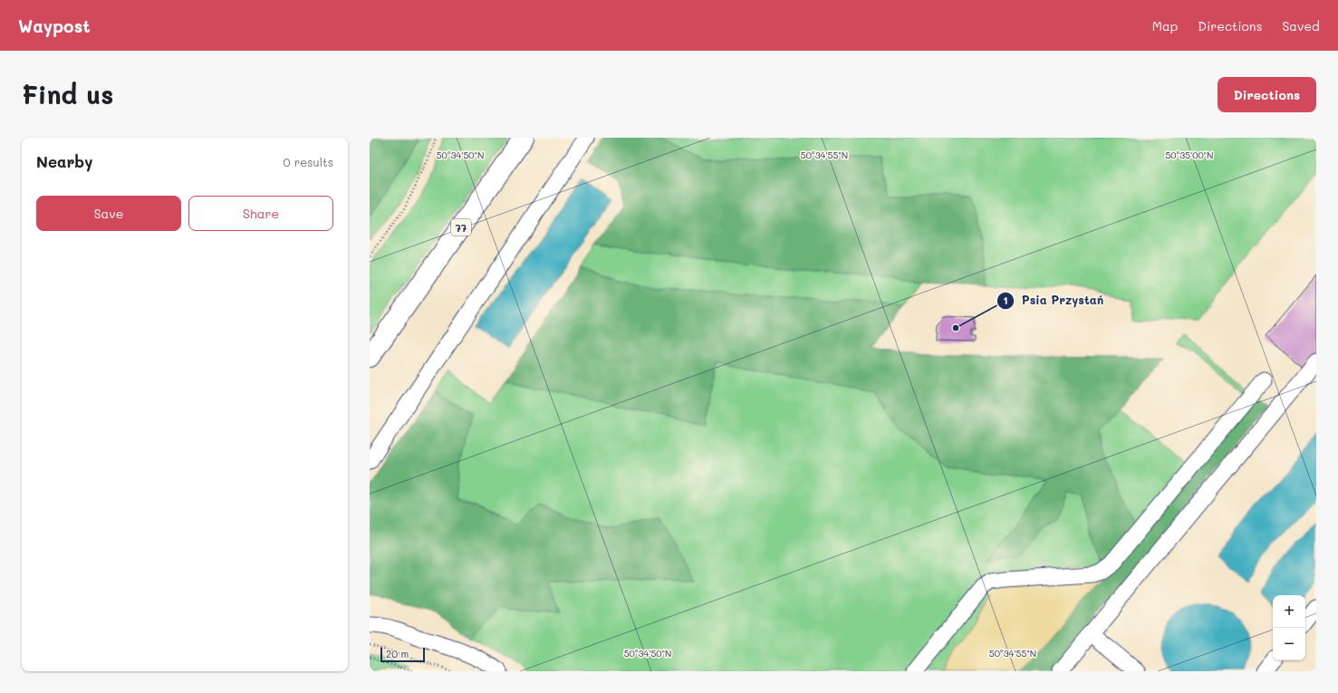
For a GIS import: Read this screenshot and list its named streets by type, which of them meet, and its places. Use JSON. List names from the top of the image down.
{
  "streets": {
    "main road": ["77"]
  },
  "places": ["Psia Przystań"],
  "scale_bar": "20 m",
  "page": {
    "header": "Waypost",
    "nav": ["Map", "Directions", "Saved"],
    "buttons": [
      "Directions",
      ["Save", "Share"]
    ],
    "title": "Find us",
    "heading": ["Nearby", "0 results"],
    "map_buttons": ["+", "−"],
    "scale": "20 m"
  },
  "coordinates": ["50°34'50\"N", "50°35'00\"N", "50°34'55\"N"]
}
